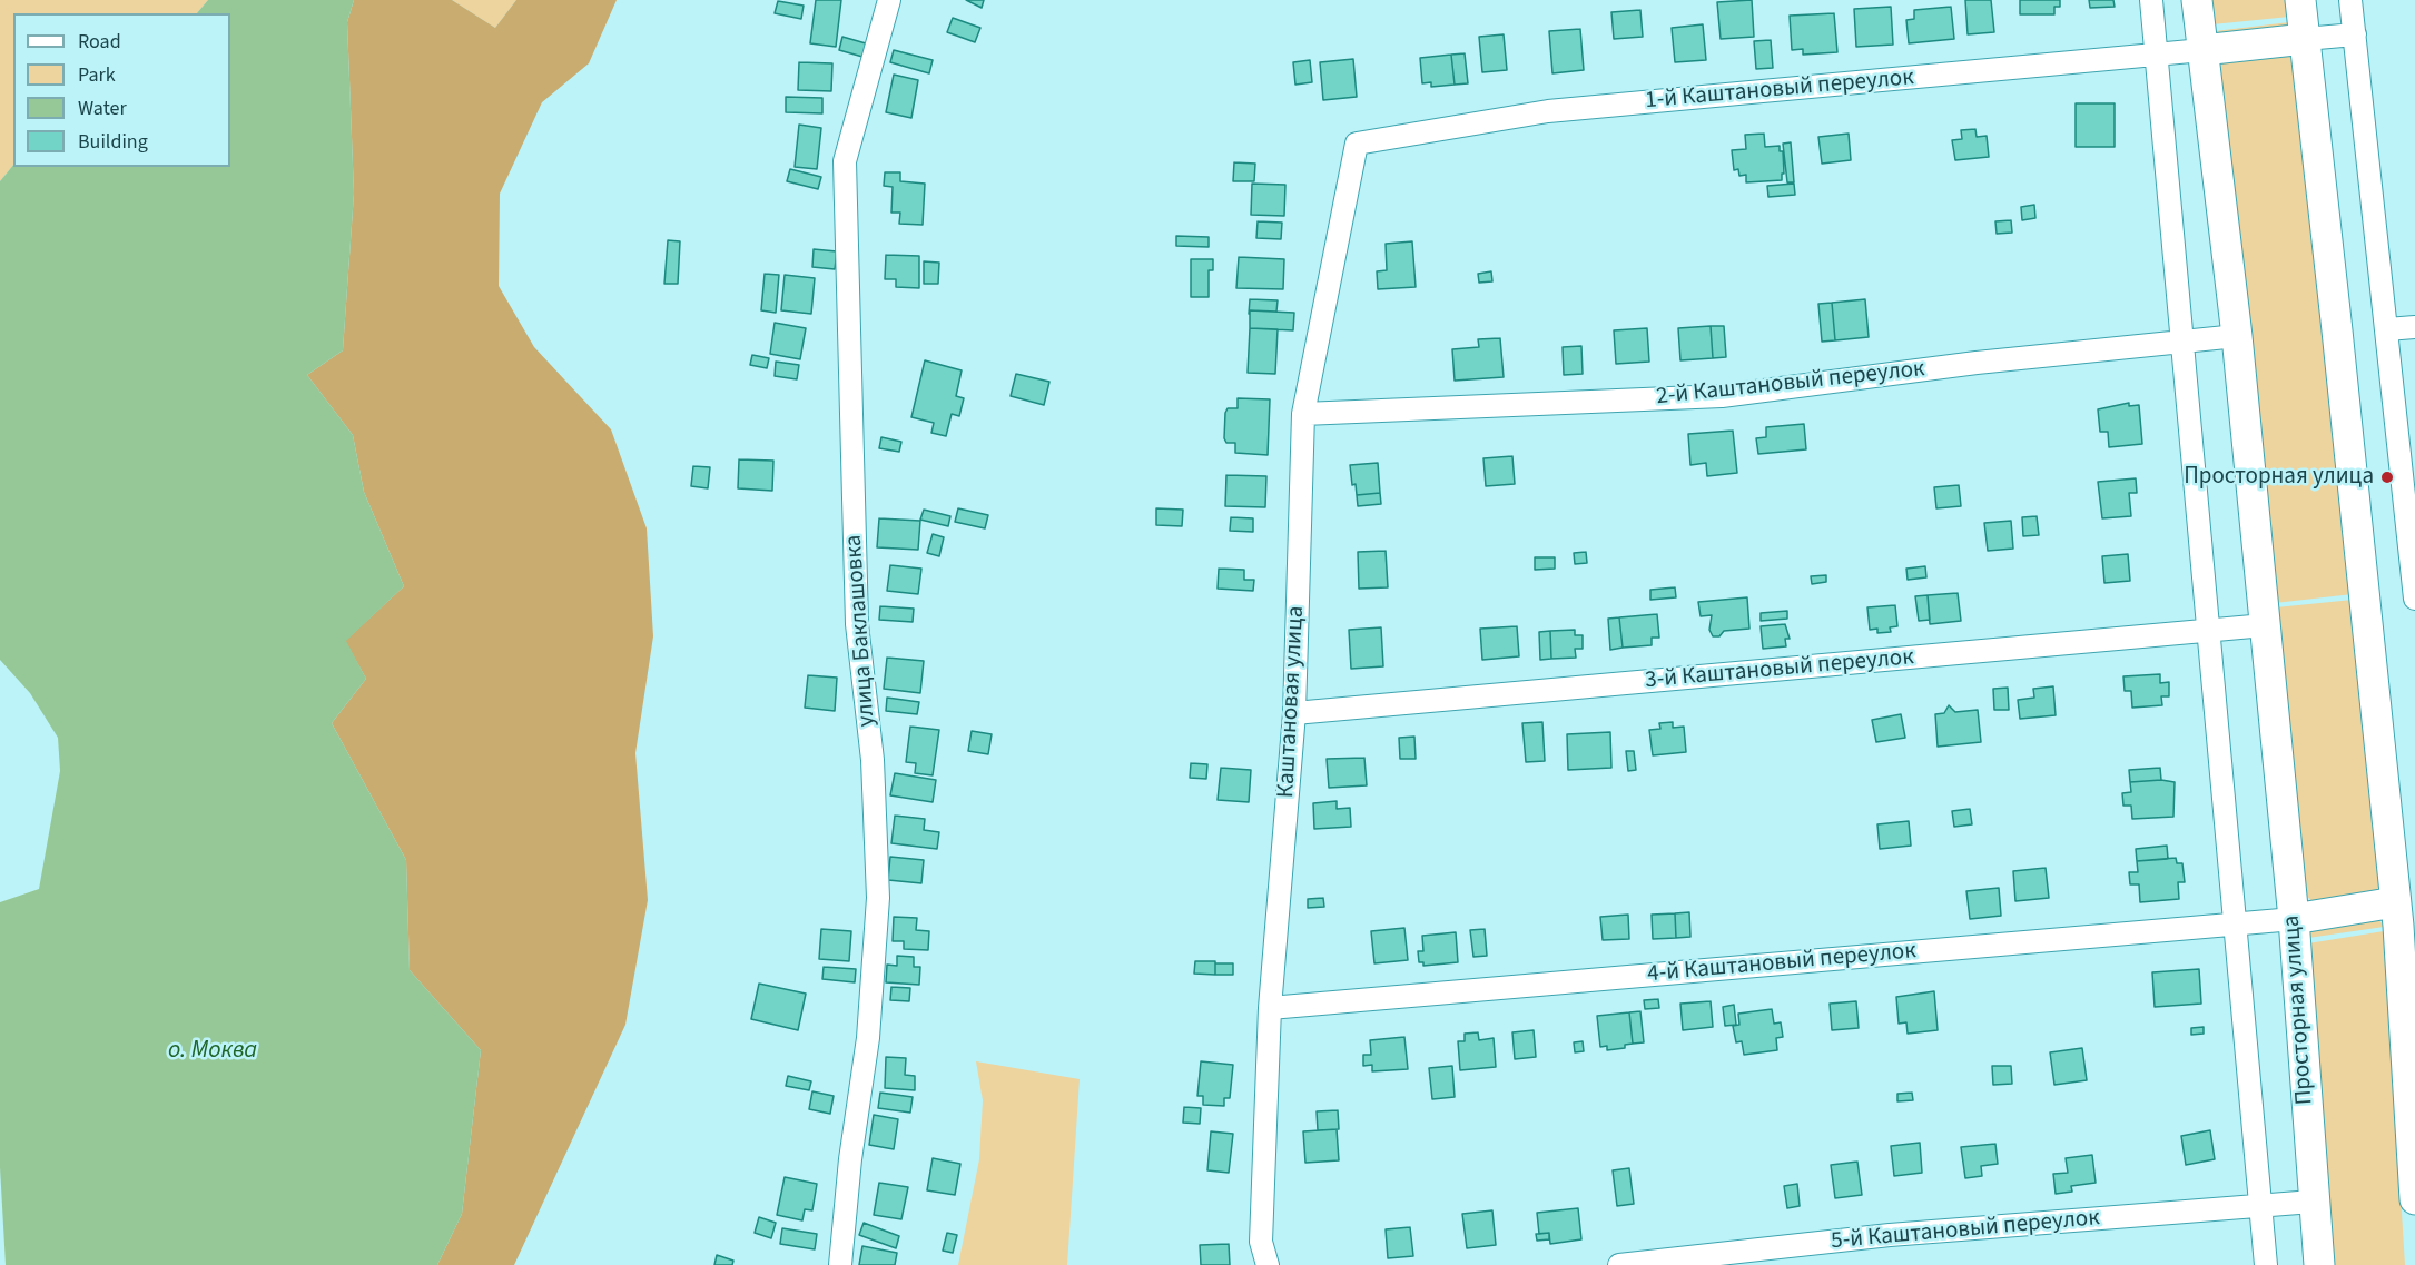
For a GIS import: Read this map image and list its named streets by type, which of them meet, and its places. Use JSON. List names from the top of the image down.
{
  "streets": {
    "main road": ["Просторная улица"],
    "street": [
      "1-й Каштановый переулок",
      "2-й Каштановый переулок",
      "улица Баклашовка",
      "3-й Каштановый переулок",
      "Каштановая улица",
      "4-й Каштановый переулок",
      "5-й Каштановый переулок"
    ]
  },
  "crossings": [
    ["1-й Каштановый переулок", "Каштановая улица"],
    ["1-й Каштановый переулок", "Просторная улица"],
    ["2-й Каштановый переулок", "Каштановая улица"],
    ["2-й Каштановый переулок", "Просторная улица"],
    ["3-й Каштановый переулок", "Каштановая улица"],
    ["3-й Каштановый переулок", "Просторная улица"],
    ["Каштановая улица", "4-й Каштановый переулок"],
    ["4-й Каштановый переулок", "Просторная улица"],
    ["Просторная улица", "5-й Каштановый переулок"]
  ],
  "water": ["о. Моква"],
  "places": ["Просторная улица"],
  "legend": [
    "Road",
    "Park",
    "Water",
    "Building"
  ]
}
